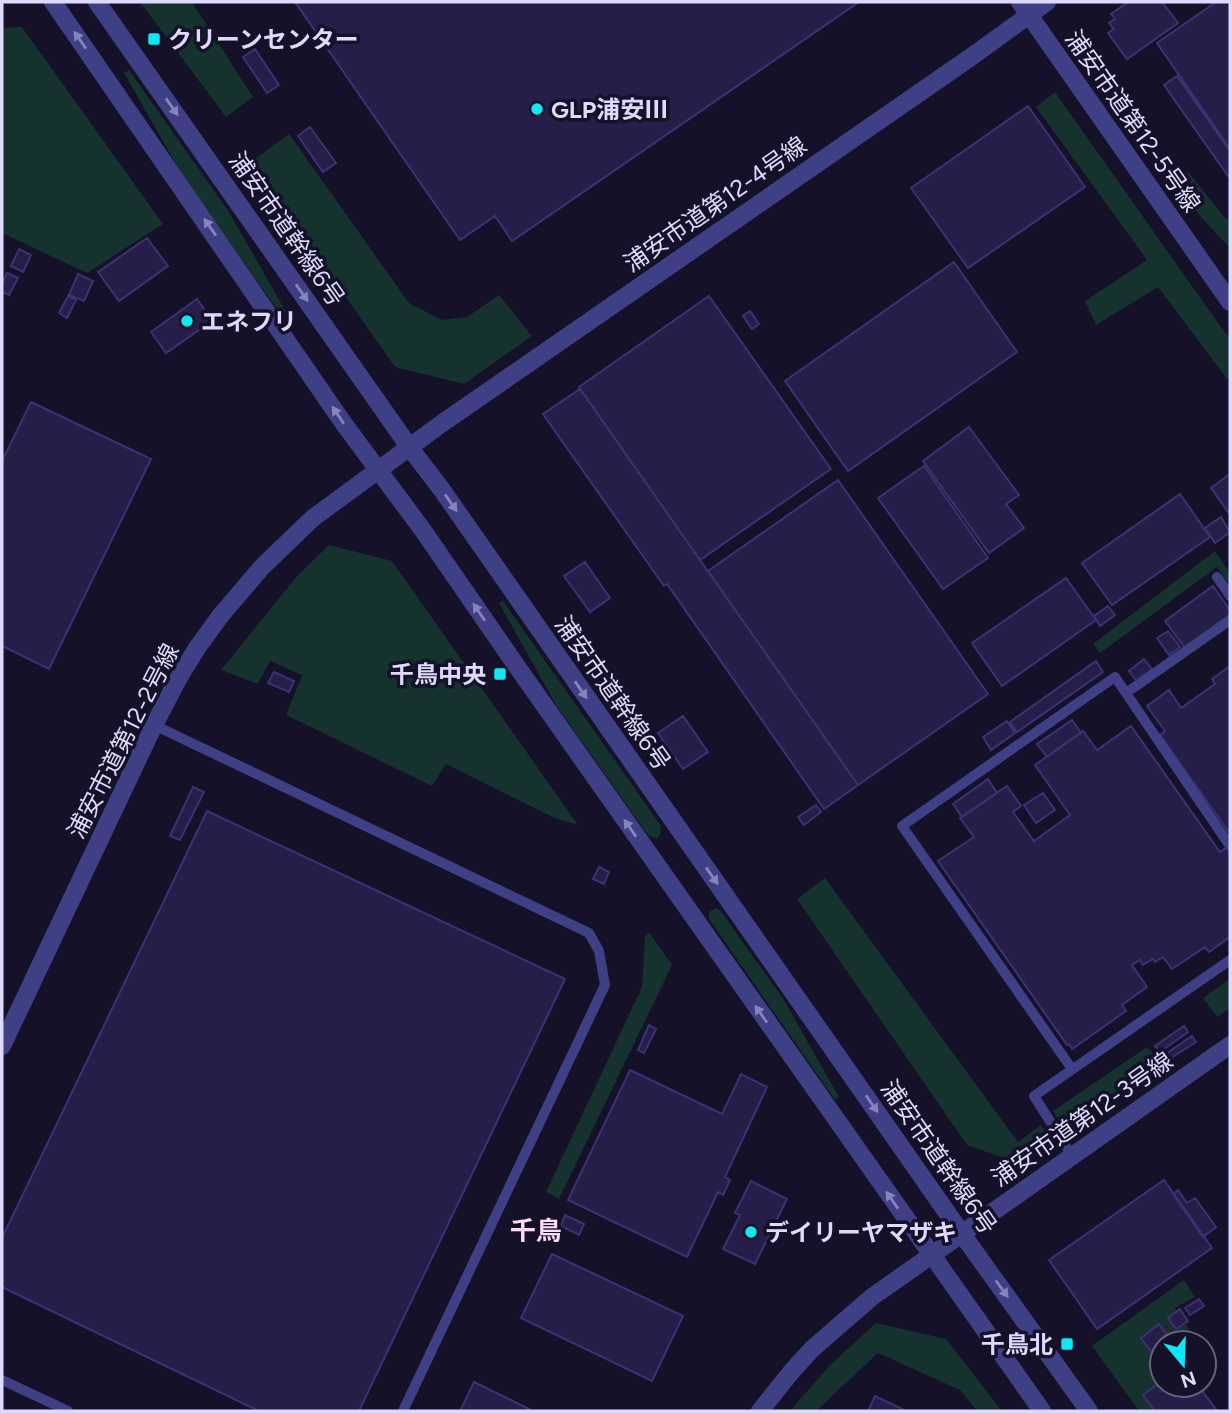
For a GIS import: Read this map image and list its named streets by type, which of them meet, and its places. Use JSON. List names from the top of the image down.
{
  "streets": {
    "street": [
      "浦安市道第12-5号線",
      "浦安市道第12-4号線",
      "浦安市道幹線6号",
      "浦安市道第12-2号線",
      "浦安市道第12-3号線"
    ]
  },
  "crossings": [
    ["浦安市道第12-5号線", "浦安市道第12-4号線"],
    ["浦安市道第12-4号線", "浦安市道幹線6号"],
    ["浦安市道第12-4号線", "浦安市道第12-2号線"],
    ["浦安市道幹線6号", "浦安市道第12-2号線"],
    ["浦安市道幹線6号", "浦安市道第12-3号線"]
  ],
  "districts": ["千鳥"],
  "places": {
    "transit": ["クリーンセンター", "千鳥中央", "千鳥北"],
    "other": ["GLP浦安Ⅲ", "エネフリ", "デイリーヤマザキ"]
  },
  "north": "bottom"
}
